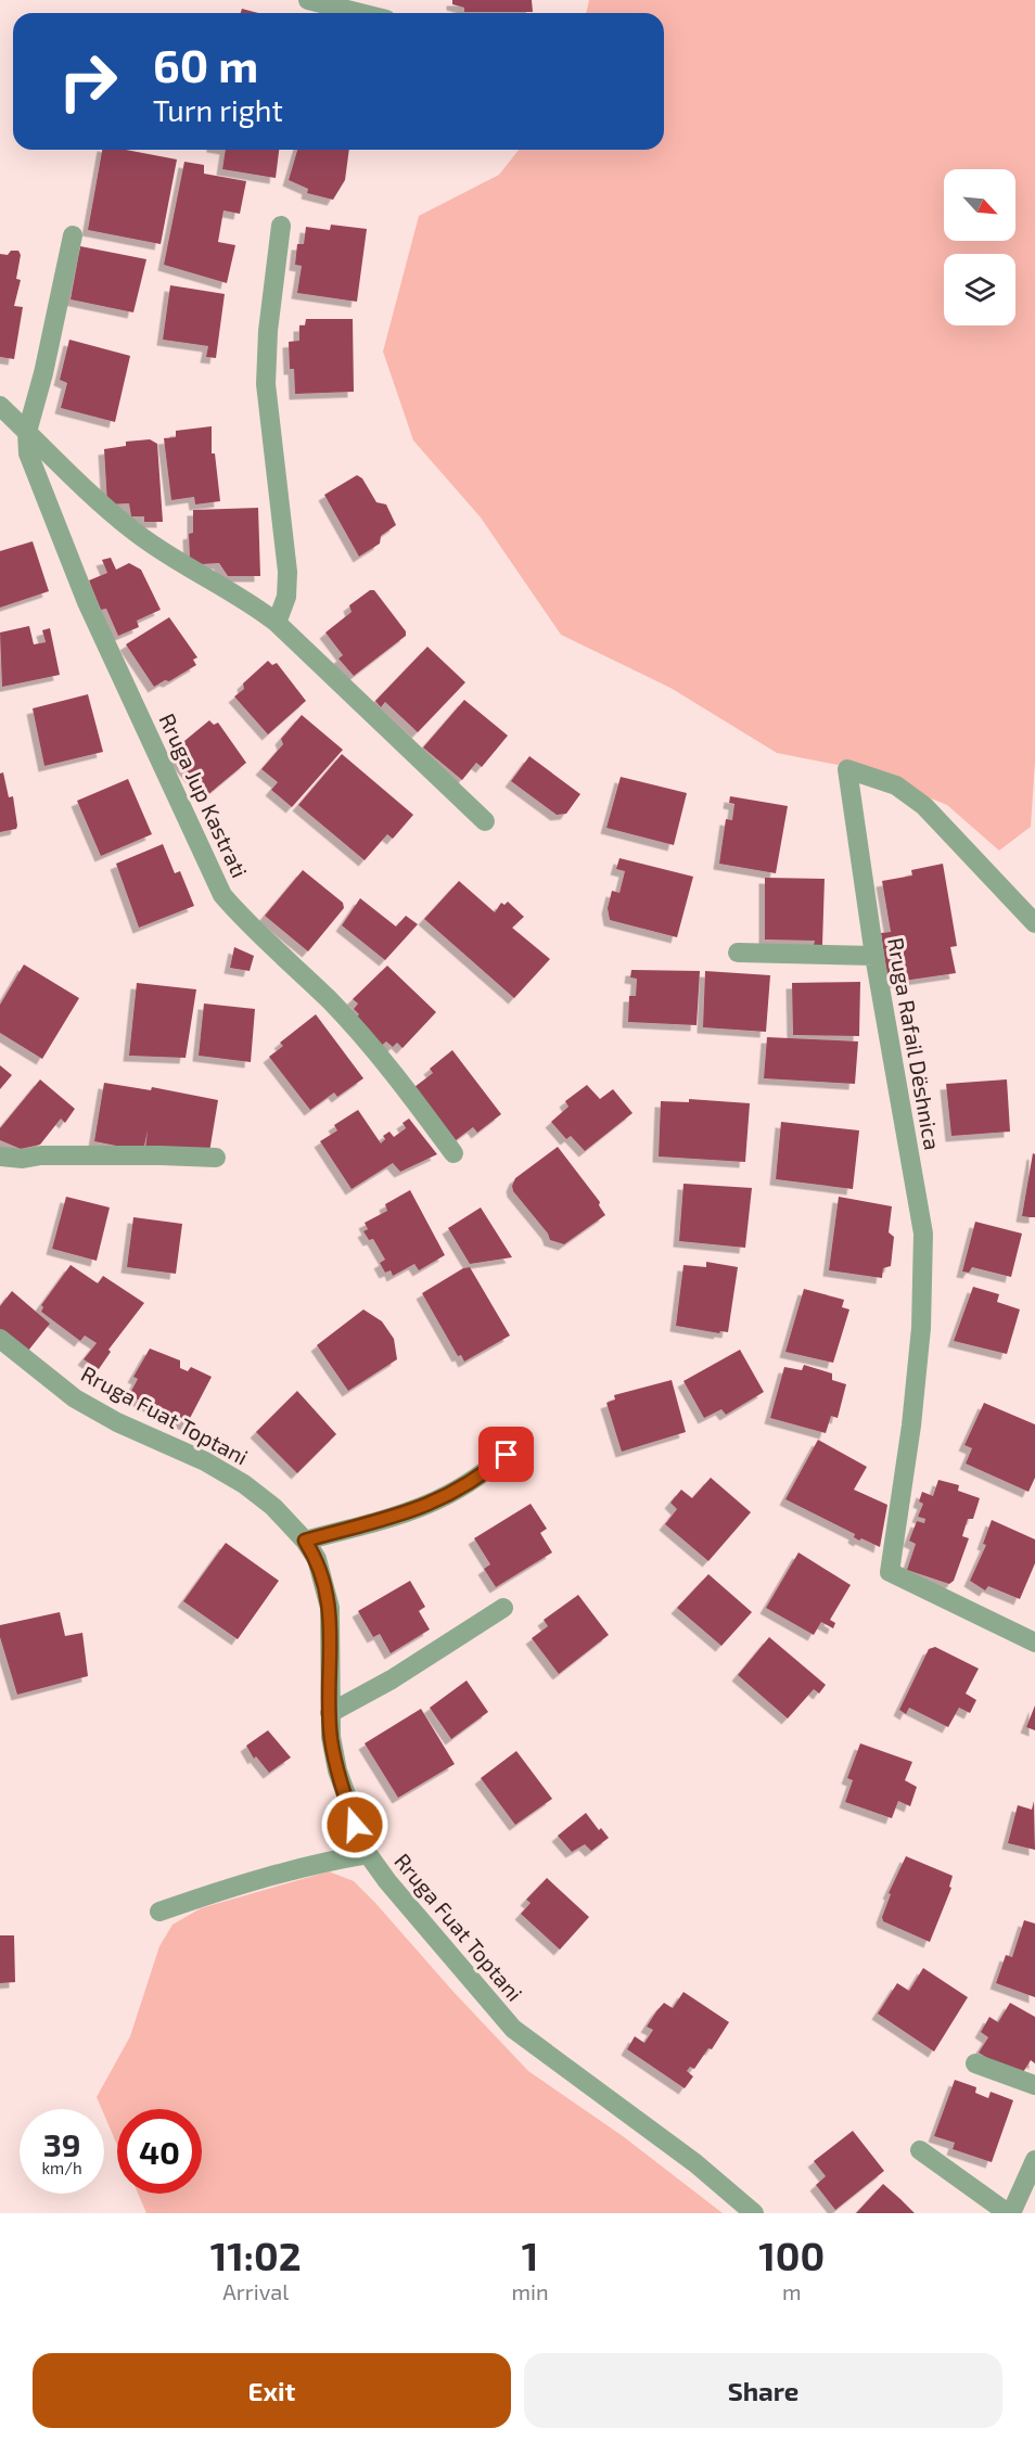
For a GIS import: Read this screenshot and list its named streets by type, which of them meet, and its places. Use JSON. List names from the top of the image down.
{
  "streets": {
    "street": ["Rruga Jup Kastrati", "Rruga Rafail Dëshnica", "Rruga Fuat Toptani"]
  },
  "north": "bottom right",
  "page": {
    "turn": ["60 m", "Turn right"],
    "speed": "39 km/h",
    "limit": "40",
    "eta": [
      "11:02",
      "Arrival",
      "1",
      "min",
      "100",
      "m"
    ],
    "buttons": ["Exit", "Share"]
  }
}
